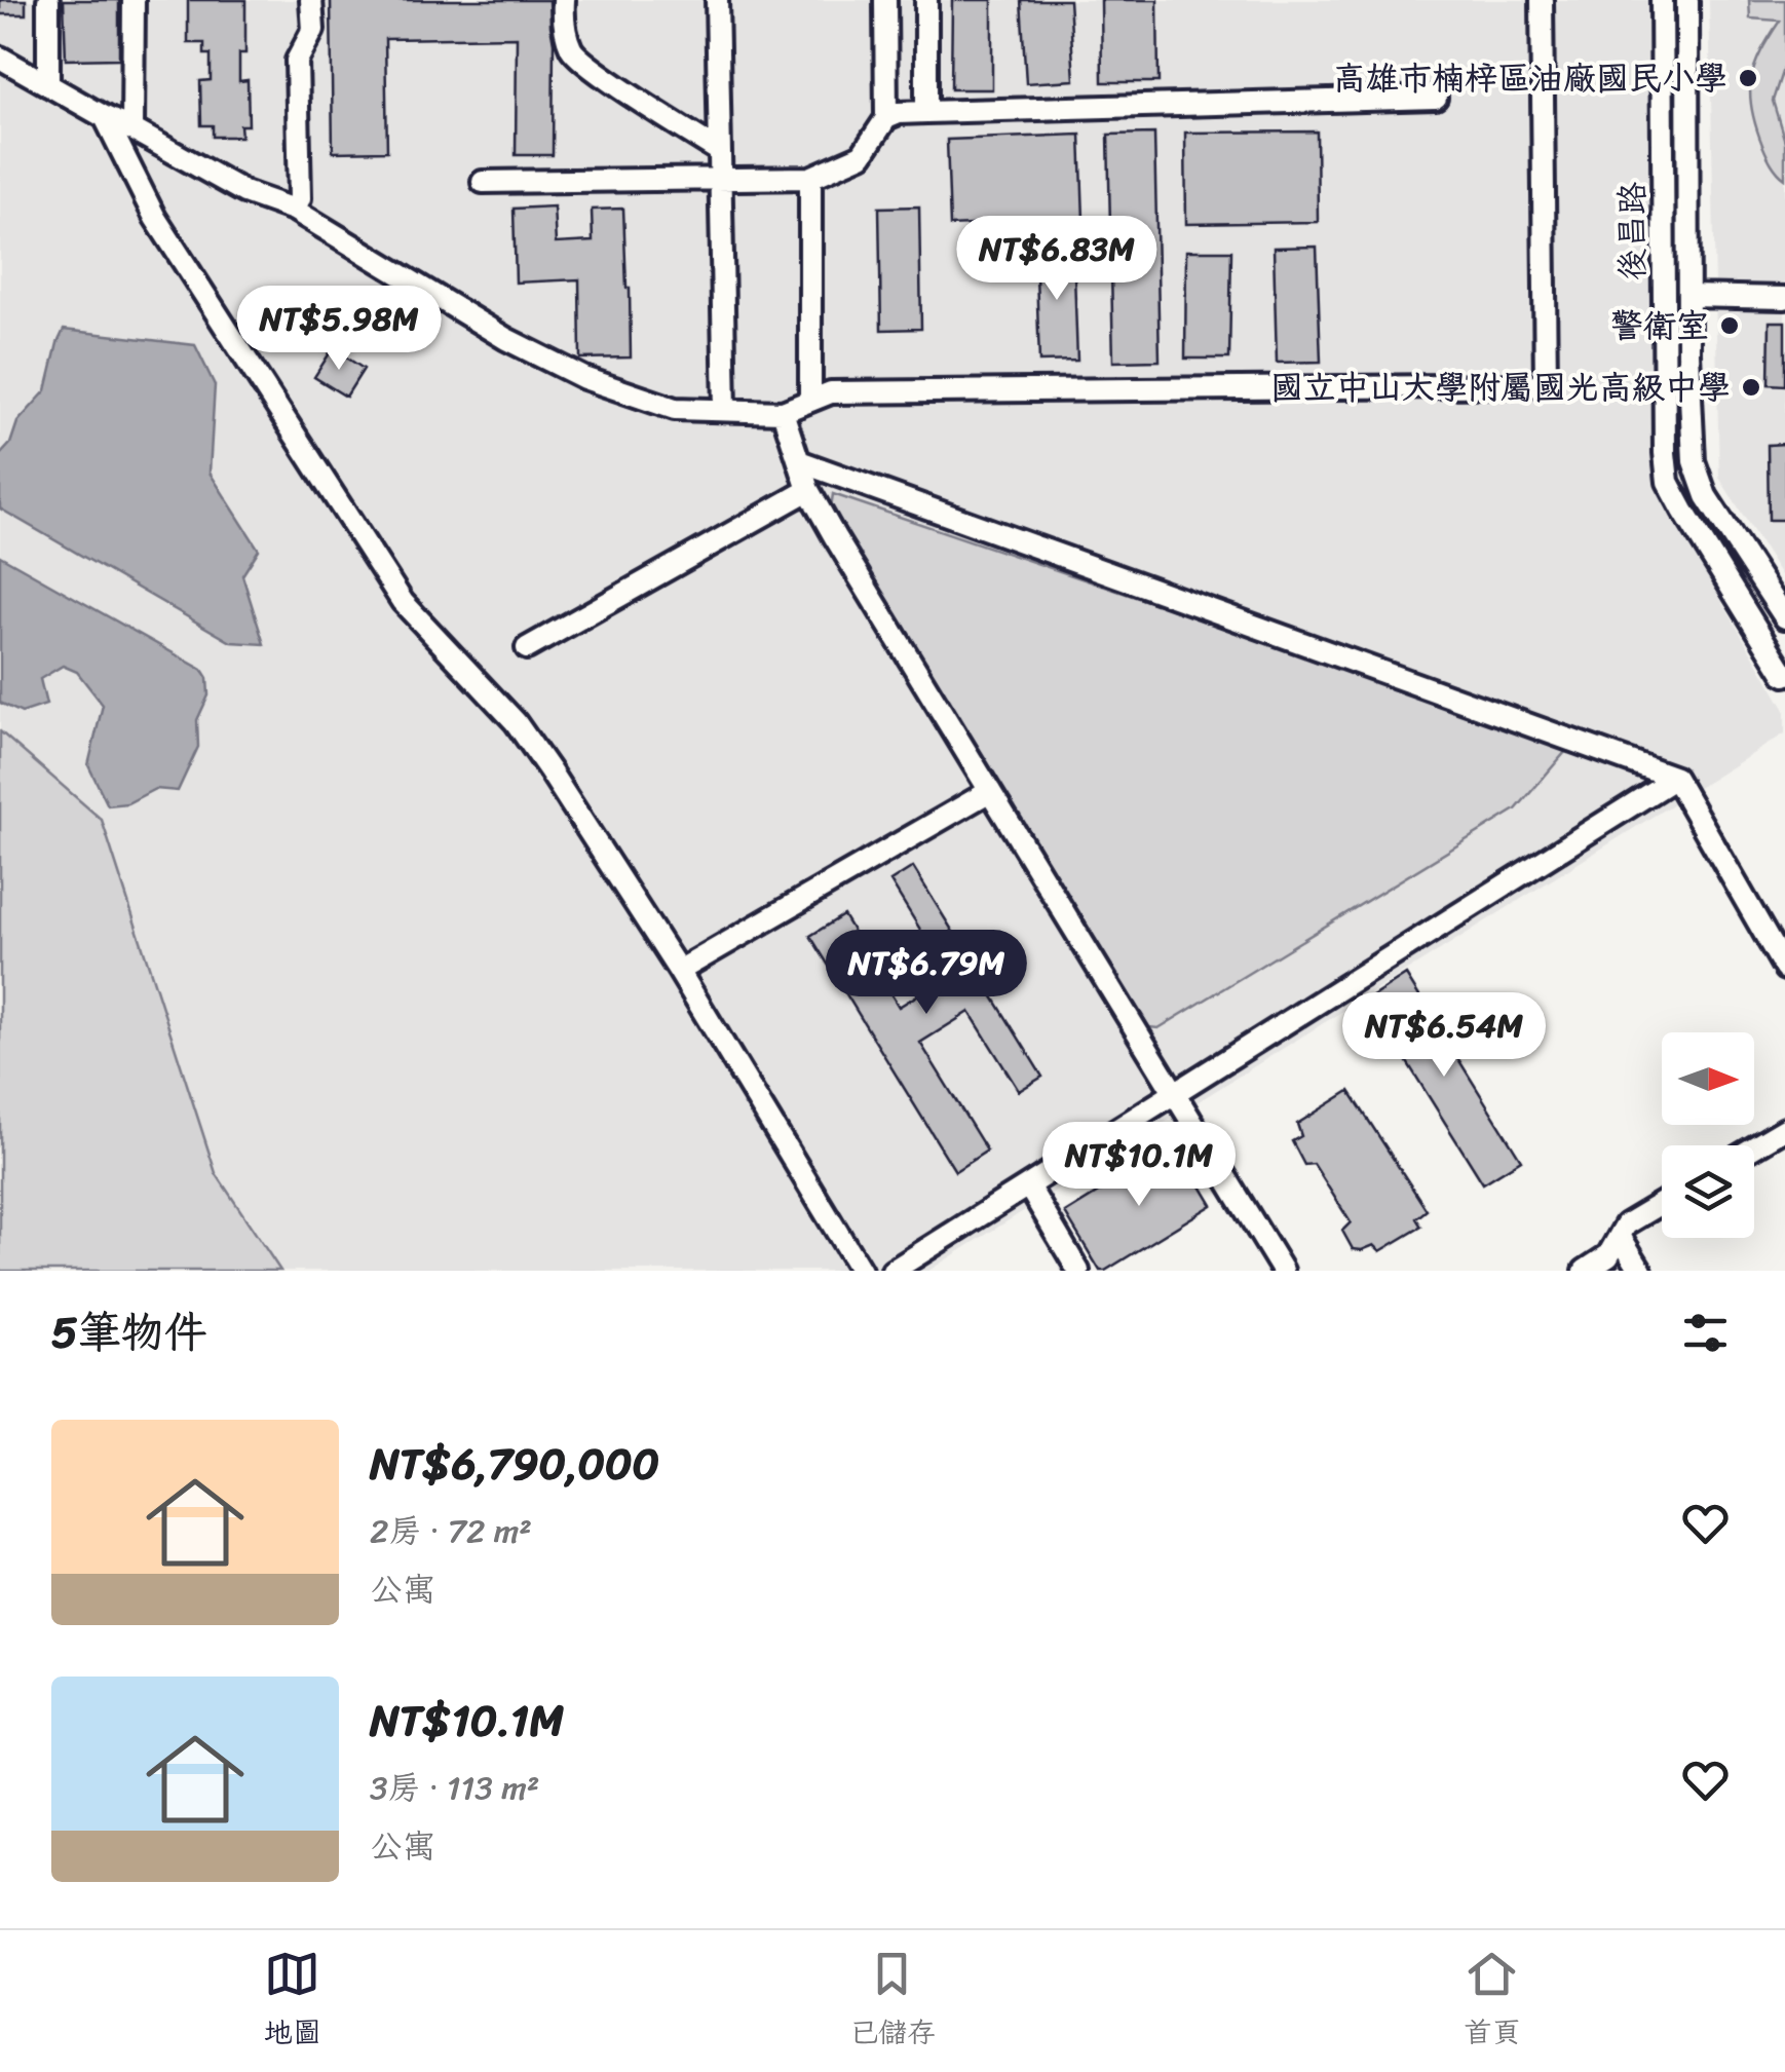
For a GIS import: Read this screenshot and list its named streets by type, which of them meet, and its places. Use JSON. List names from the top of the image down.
{
  "streets": {
    "street": ["後昌路"]
  },
  "places": ["高雄市楠梓區油廠國民小學", "警衛室", "國立中山大學附屬國光高級中學"],
  "north": "right",
  "page": {
    "price": [
      "NT$6.83M",
      "NT$5.98M",
      "NT$6.79M",
      "NT$6.54M",
      "NT$10.1M"
    ],
    "heading": "5筆物件",
    "list": [
      {
        "name": "NT$6,790,000",
        "note": "2房 · 72 m² · 公寓"
      },
      {
        "name": "NT$10.1M",
        "note": "3房 · 113 m² · 公寓"
      }
    ],
    "tabs": ["地圖", "已儲存", "首頁"]
  }
}
